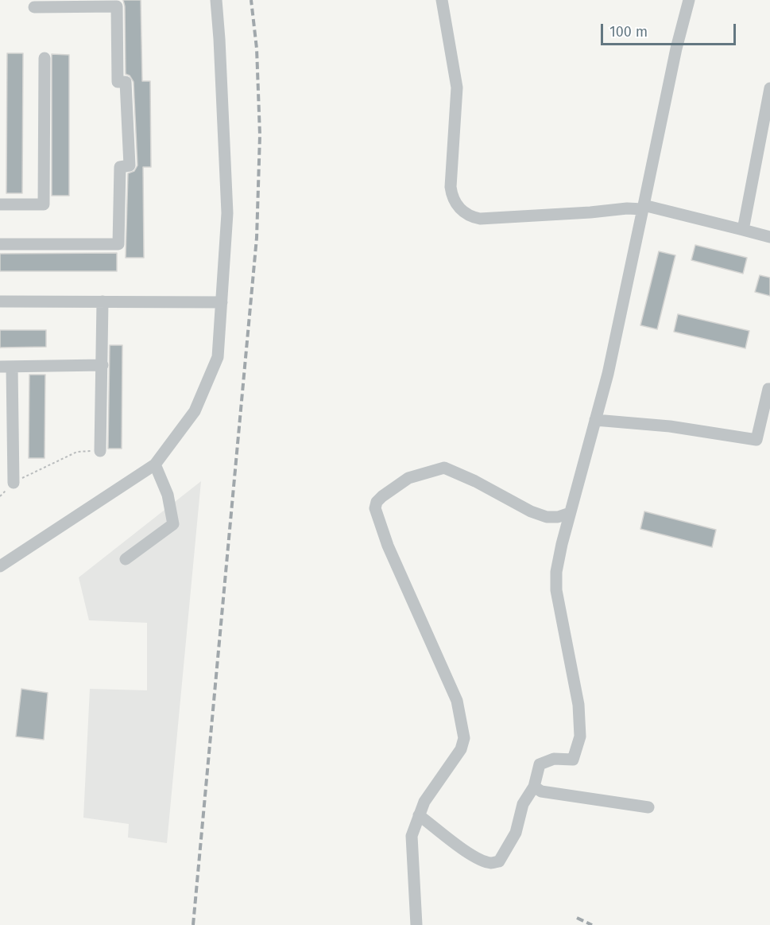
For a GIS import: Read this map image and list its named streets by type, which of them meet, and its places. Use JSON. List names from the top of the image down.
{
  "scale_bar": "100 m"
}
